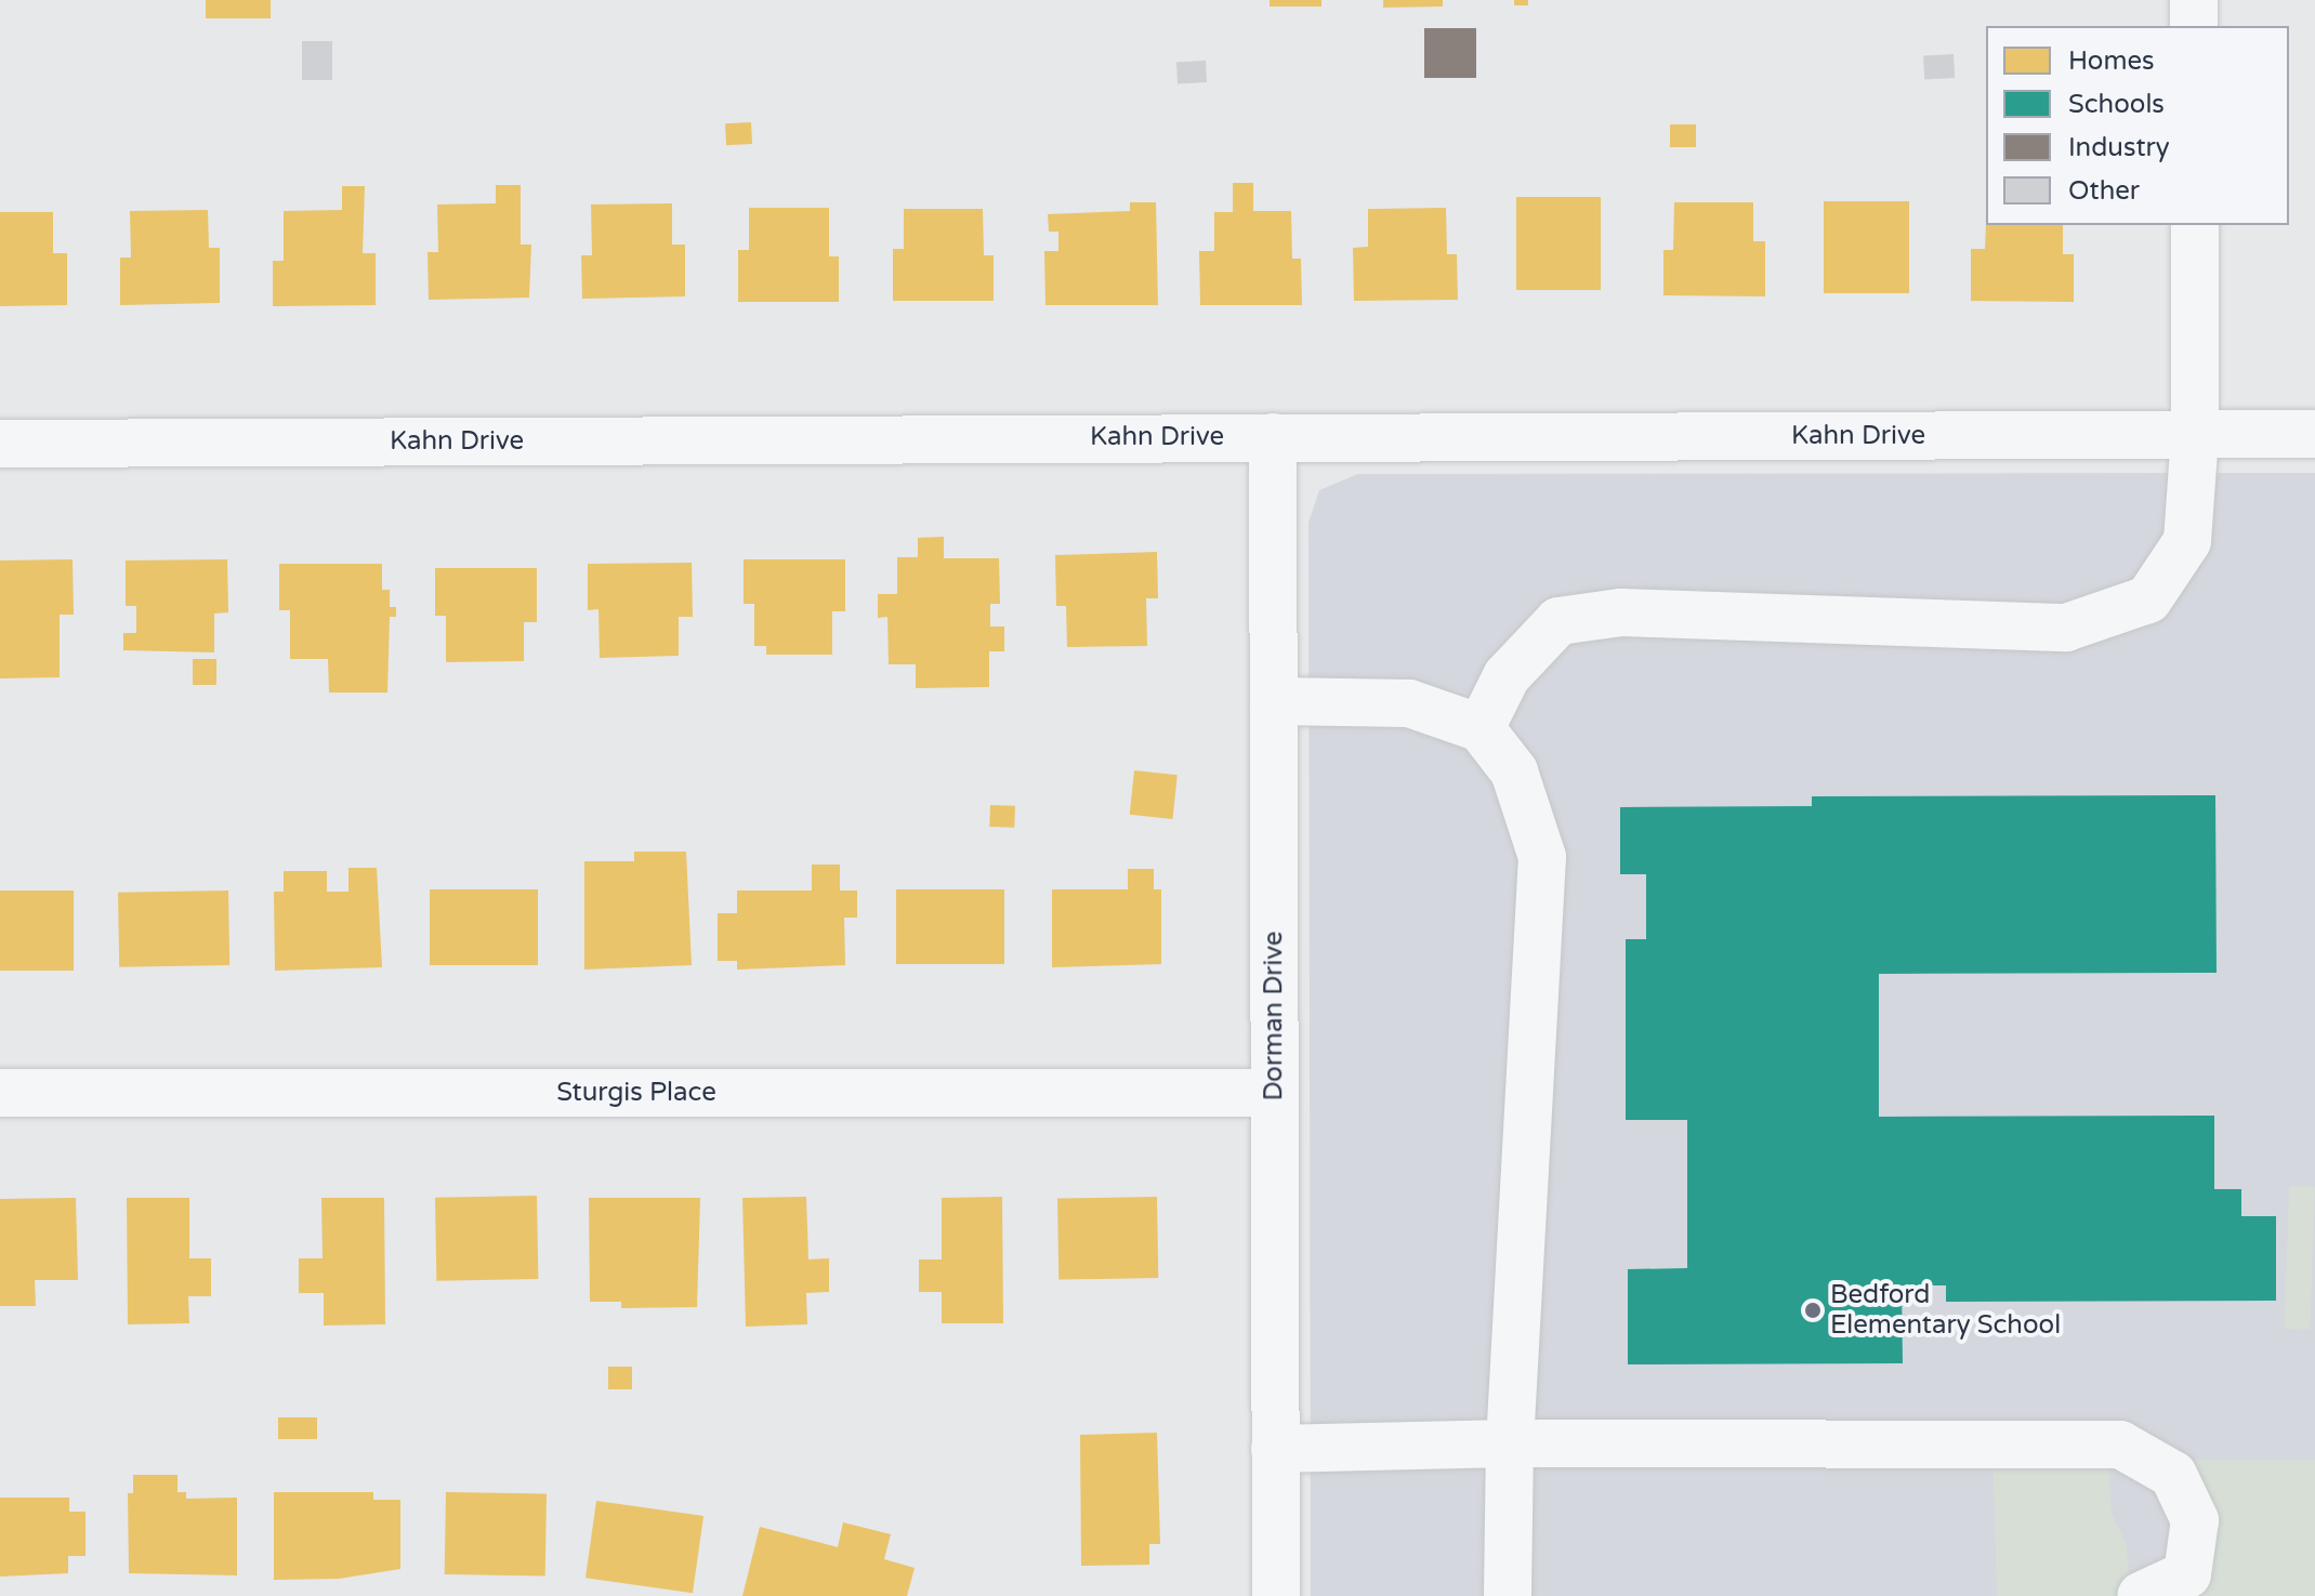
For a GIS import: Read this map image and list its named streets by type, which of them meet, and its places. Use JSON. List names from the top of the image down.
{
  "streets": {
    "street": ["Kahn Drive", "Dorman Drive", "Sturgis Place"]
  },
  "crossings": [
    ["Kahn Drive", "Dorman Drive"],
    ["Dorman Drive", "Sturgis Place"]
  ],
  "places": ["Bedford Elementary School"],
  "legend": [
    "Homes",
    "Schools",
    "Industry",
    "Other"
  ]
}
